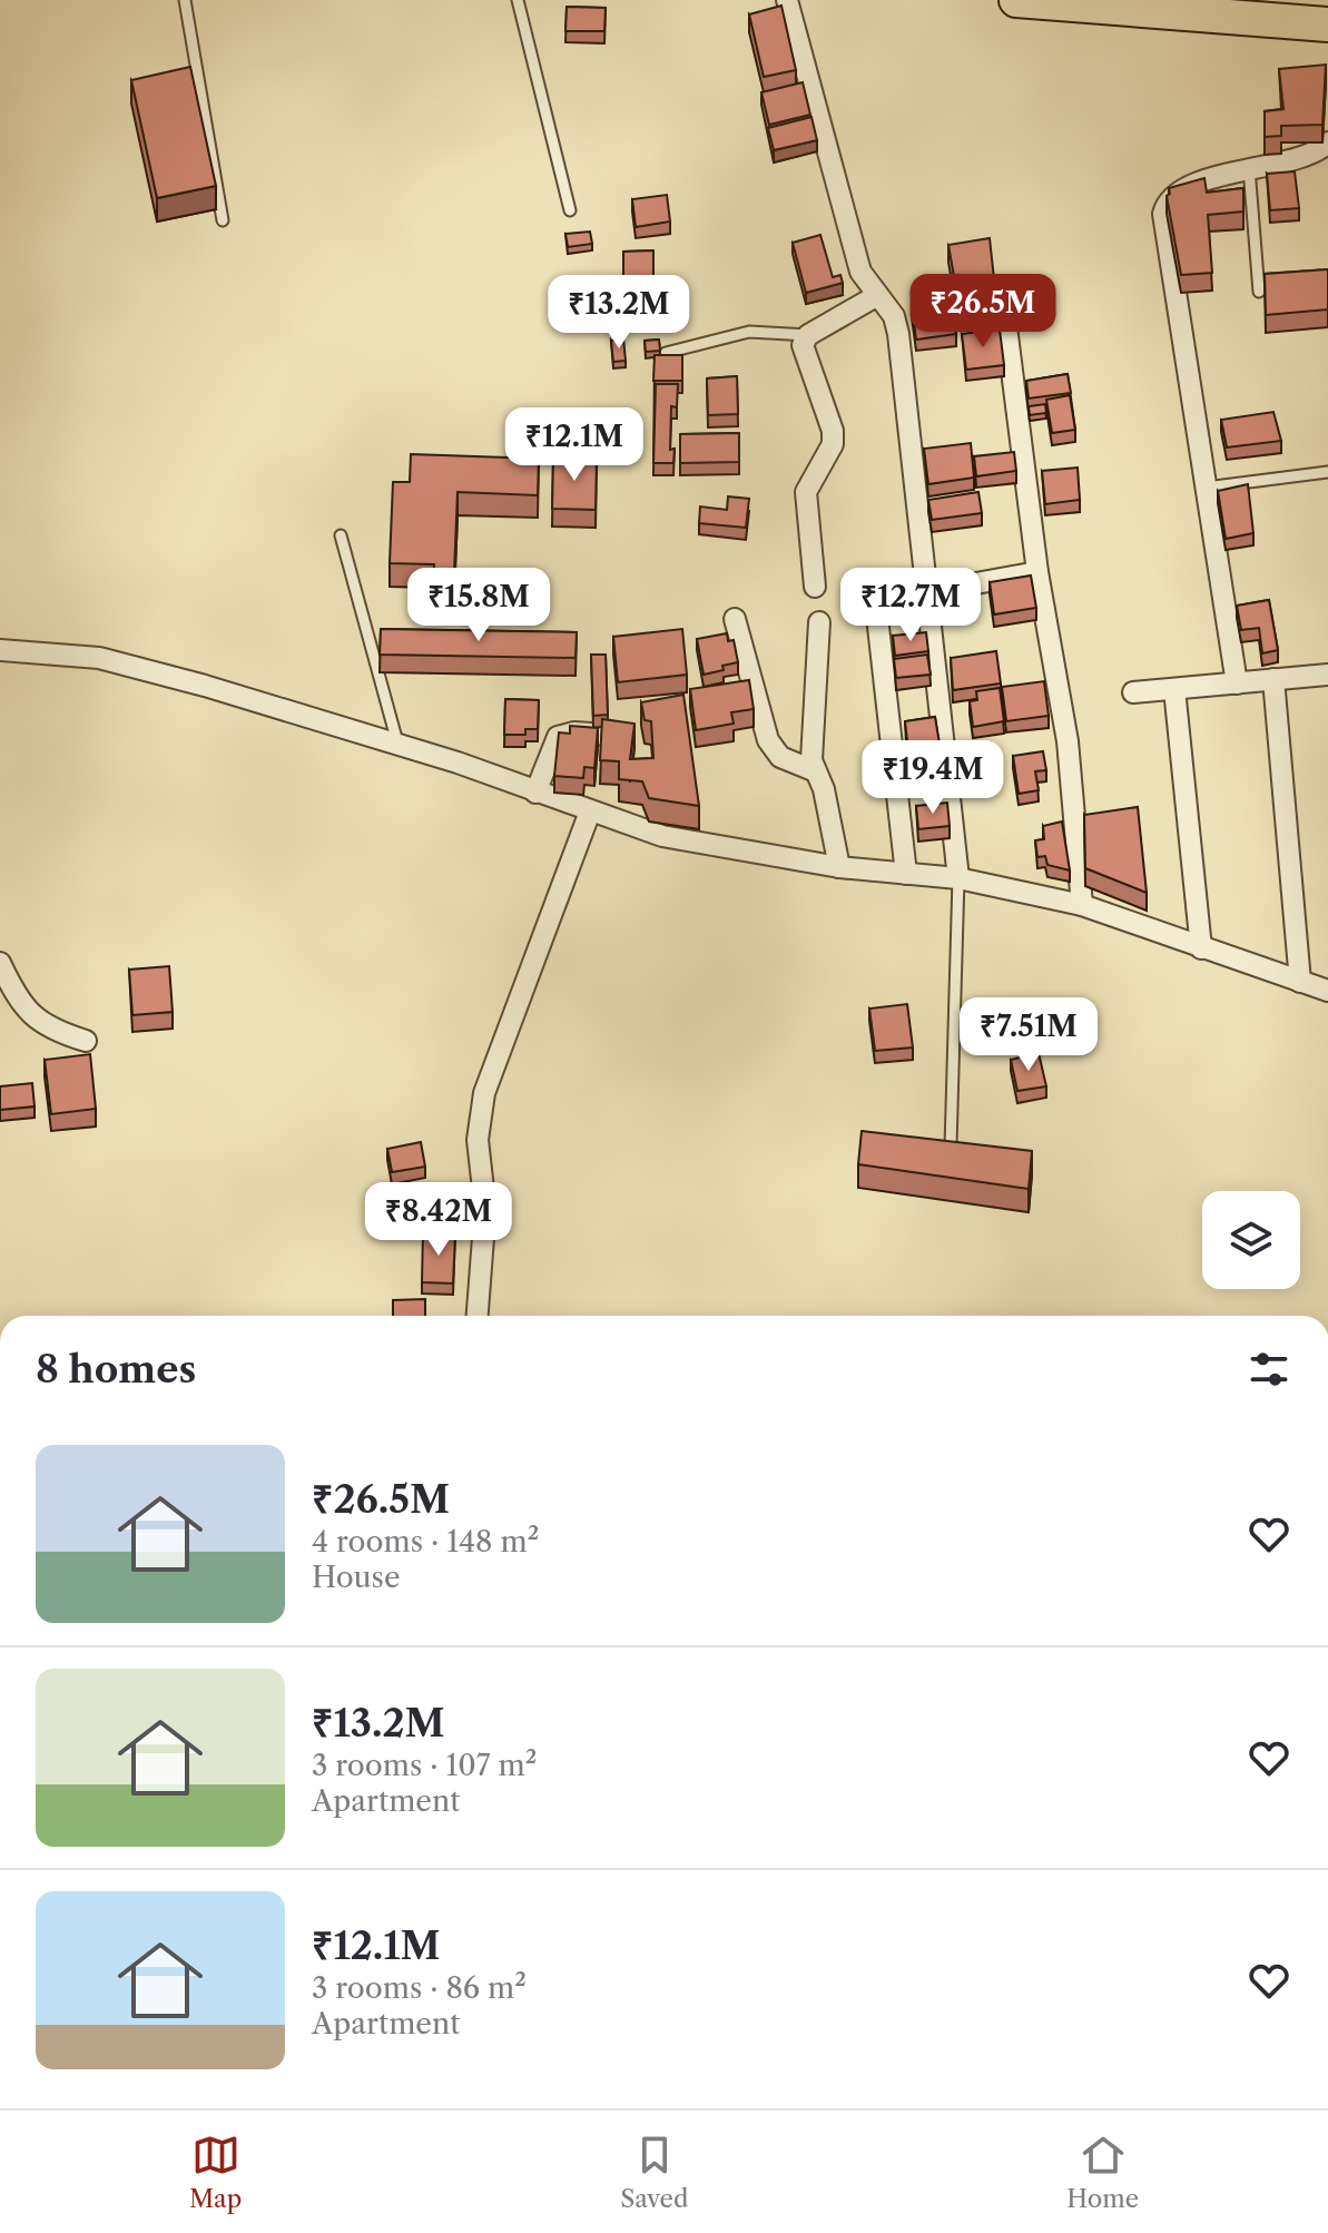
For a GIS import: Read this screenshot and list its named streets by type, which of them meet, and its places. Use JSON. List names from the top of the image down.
{
  "page": {
    "price": [
      "₹26.5M",
      "₹13.2M",
      "₹12.1M",
      "₹15.8M",
      "₹12.7M",
      "₹19.4M",
      "₹7.51M",
      "₹8.42M"
    ],
    "heading": "8 homes",
    "list": [
      {
        "name": "₹26.5M",
        "note": "4 rooms · 148 m² · House"
      },
      {
        "name": "₹13.2M",
        "note": "3 rooms · 107 m² · Apartment"
      },
      {
        "name": "₹12.1M",
        "note": "3 rooms · 86 m² · Apartment"
      }
    ],
    "tabs": ["Map", "Saved", "Home"]
  }
}
